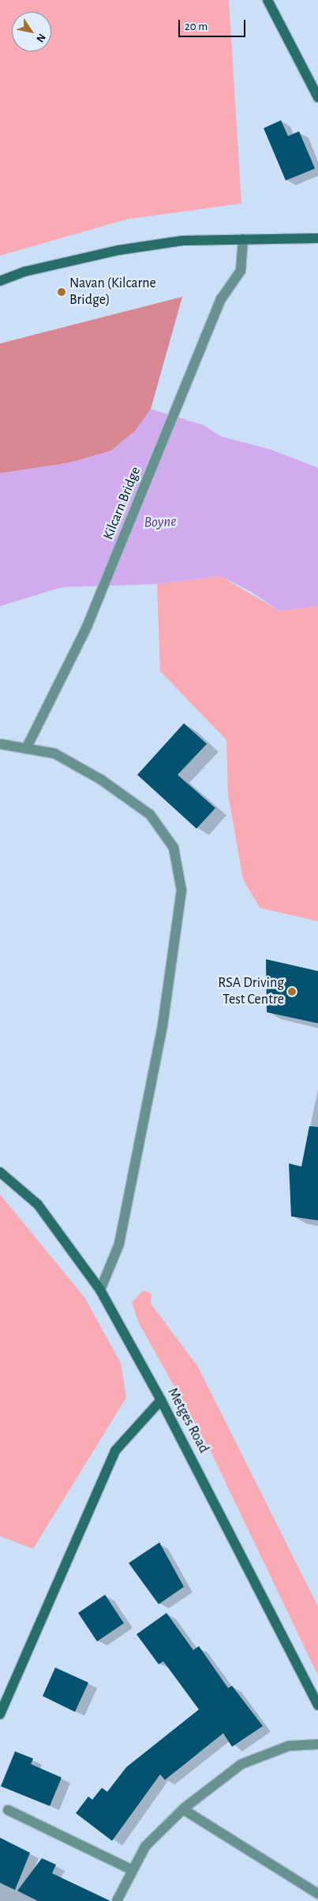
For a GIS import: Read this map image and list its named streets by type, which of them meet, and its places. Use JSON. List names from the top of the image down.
{
  "streets": {
    "street": ["Kilcarn Bridge", "Metges Road"]
  },
  "water": ["Boyne"],
  "places": ["Navan (Kilcarne Bridge)", "RSA Driving Test Centre"],
  "scale_bar": "20 m",
  "north": "bottom right"
}
